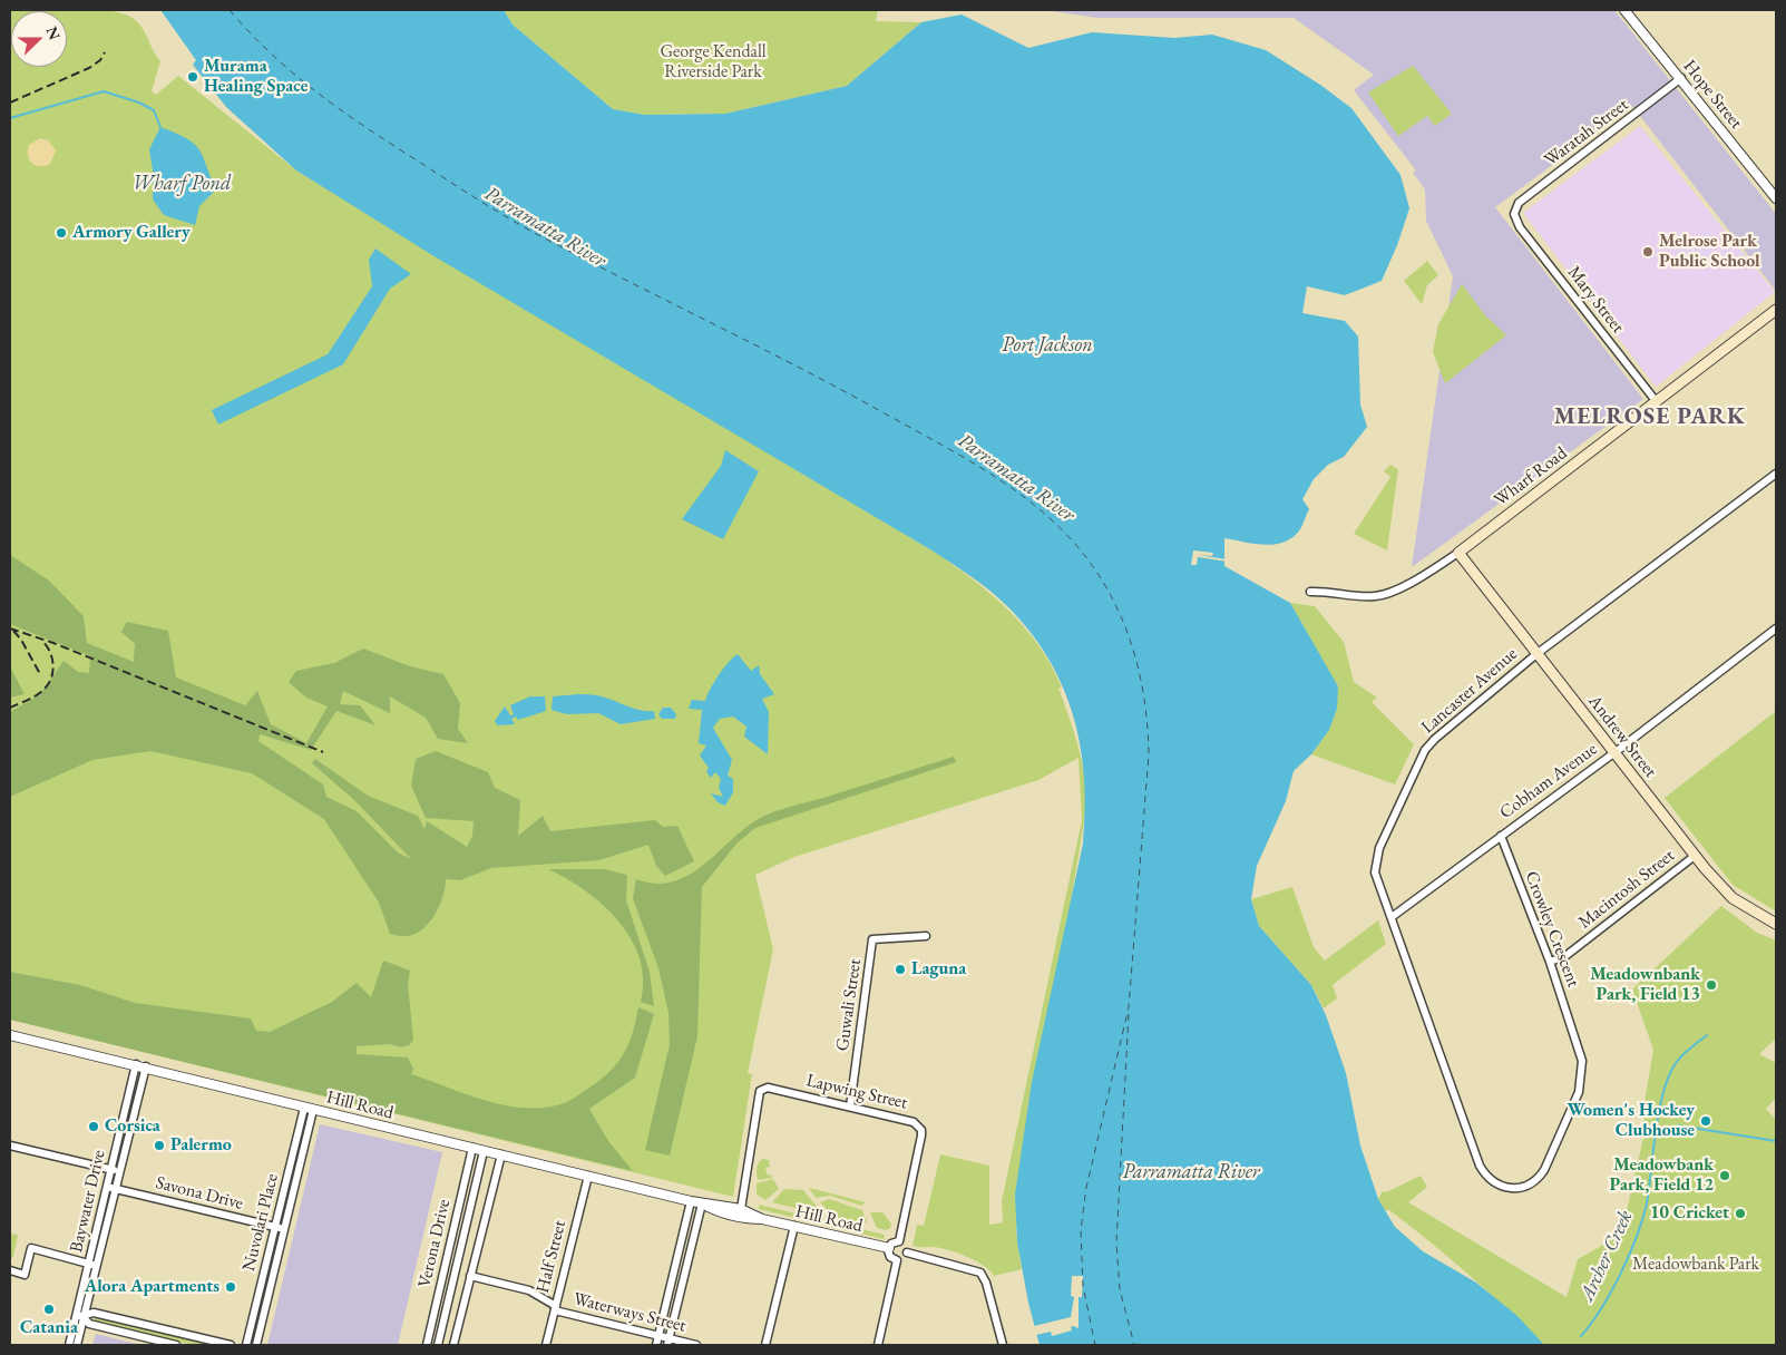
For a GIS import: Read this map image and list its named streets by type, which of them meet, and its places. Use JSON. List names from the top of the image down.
{
  "streets": {
    "main road": ["Wharf Road", "Andrew Street"],
    "street": [
      "Hope Street",
      "Waratah Street",
      "Mary Street",
      "Lancaster Avenue",
      "Cobham Avenue",
      "Macintosh Street",
      "Crowley Crescent",
      "Guwali Street",
      "Lapwing Street",
      "Hill Road",
      "Savona Drive",
      "Baywater Drive",
      "Nuvolari Place",
      "Verona Drive",
      "Half Street",
      "Waterways Street"
    ]
  },
  "crossings": [
    ["Hope Street", "Waratah Street"],
    ["Waratah Street", "Mary Street"],
    ["Mary Street", "Wharf Road"],
    ["Wharf Road", "Andrew Street"],
    ["Lancaster Avenue", "Andrew Street"],
    ["Lancaster Avenue", "Cobham Avenue"],
    ["Lancaster Avenue", "Crowley Crescent"],
    ["Andrew Street", "Cobham Avenue"],
    ["Andrew Street", "Macintosh Street"],
    ["Cobham Avenue", "Crowley Crescent"],
    ["Macintosh Street", "Crowley Crescent"],
    ["Guwali Street", "Lapwing Street"],
    ["Lapwing Street", "Hill Road"],
    ["Hill Road", "Baywater Drive"],
    ["Hill Road", "Nuvolari Place"],
    ["Hill Road", "Verona Drive"],
    ["Hill Road", "Half Street"],
    ["Savona Drive", "Baywater Drive"],
    ["Savona Drive", "Nuvolari Place"],
    ["Half Street", "Waterways Street"]
  ],
  "districts": ["MELROSE PARK"],
  "water": [
    "Wharf Pond",
    "Parramatta River",
    "Port Jackson",
    "Archer Creek"
  ],
  "parks": ["George Kendall Riverside Park", "Meadowbank Park"],
  "places": [
    "Murama Healing Space",
    "Armory Gallery",
    "Melrose Park Public School",
    "Laguna",
    "Meadownbank Park, Field 13",
    "Women's Hockey Clubhouse",
    "Corsica",
    "Palermo",
    "Meadowbank Park, Field 12",
    "10 Cricket",
    "Alora Apartments",
    "Catania"
  ],
  "north": "right"
}
